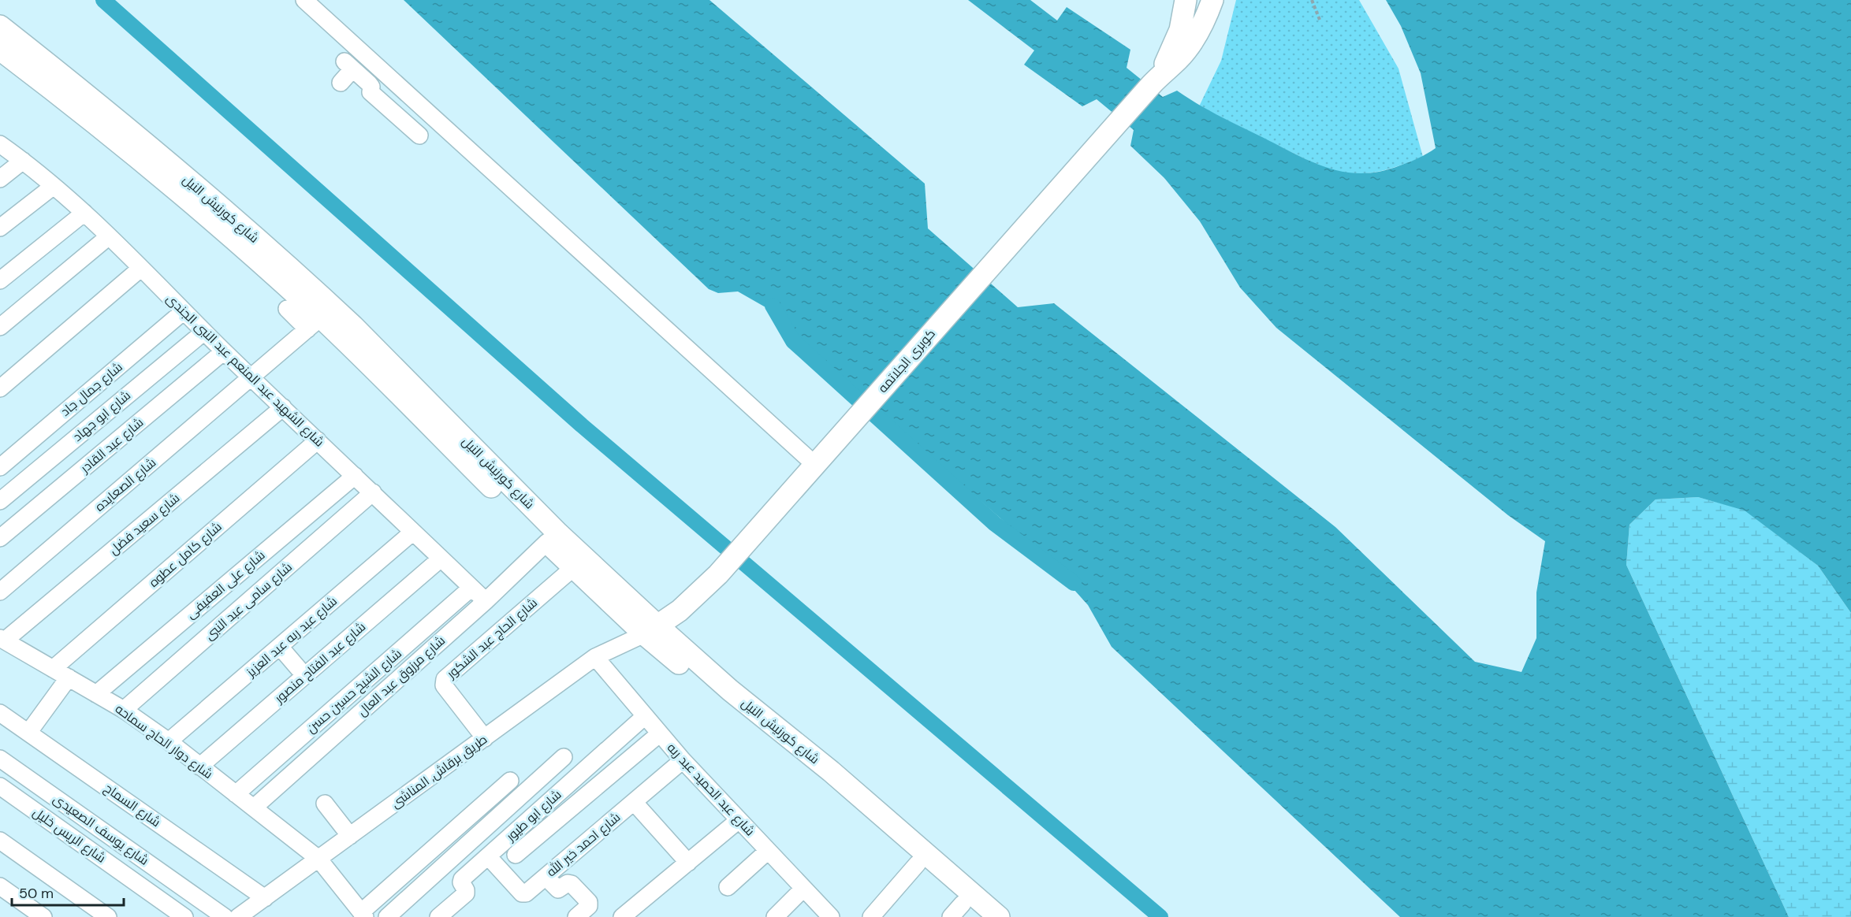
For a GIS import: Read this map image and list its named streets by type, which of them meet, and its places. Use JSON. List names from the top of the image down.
{
  "streets": {
    "main road": ["شارع كورنيش النيل", "كوبرى الجلاتمه"],
    "street": [
      "شارع الشهيد عبد المنعم عبد النبى الجندى",
      "شارع جمال جاد",
      "شارع ابو جهاد",
      "شارع عبد القادر",
      "شارع الصعايده",
      "شارع سعيد فضل",
      "شارع كامل عطوه",
      "شارع على العفيفى",
      "شارع سامى عبد النبى",
      "شارع عبد ربه عبد العزيز",
      "شارع الحاج عبد الشكور",
      "شارع عبد الفتاح منصور",
      "شارع مرزوق عبد العال",
      "شارع الشيخ حسين حسن",
      "شارع دوار الحاج سماحه",
      "طريق برقاش, المناشى",
      "شارع عبد الحميد عبد ربه",
      "شارع السماح",
      "شارع ابو طيور",
      "شارع يوسف الصعيدى",
      "شارع الريس خليل",
      "شارع احمد خير الله"
    ]
  },
  "crossings": [
    ["شارع كورنيش النيل", "كوبرى الجلاتمه"],
    ["شارع كورنيش النيل", "شارع الصعايده"],
    ["شارع كورنيش النيل", "شارع الحاج عبد الشكور"],
    ["شارع كورنيش النيل", "شارع مرزوق عبد العال"],
    ["شارع كورنيش النيل", "طريق برقاش, المناشى"],
    ["كوبرى الجلاتمه", "طريق برقاش, المناشى"],
    ["شارع الشهيد عبد المنعم عبد النبى الجندى", "شارع جمال جاد"],
    ["شارع الشهيد عبد المنعم عبد النبى الجندى", "شارع ابو جهاد"],
    ["شارع الشهيد عبد المنعم عبد النبى الجندى", "شارع عبد القادر"],
    ["شارع الشهيد عبد المنعم عبد النبى الجندى", "شارع الصعايده"],
    ["شارع الشهيد عبد المنعم عبد النبى الجندى", "شارع سعيد فضل"],
    ["شارع الشهيد عبد المنعم عبد النبى الجندى", "شارع كامل عطوه"],
    ["شارع الشهيد عبد المنعم عبد النبى الجندى", "شارع على العفيفى"],
    ["شارع الشهيد عبد المنعم عبد النبى الجندى", "شارع سامى عبد النبى"],
    ["شارع الشهيد عبد المنعم عبد النبى الجندى", "شارع عبد ربه عبد العزيز"],
    ["شارع الشهيد عبد المنعم عبد النبى الجندى", "شارع عبد الفتاح منصور"],
    ["شارع الشهيد عبد المنعم عبد النبى الجندى", "شارع مرزوق عبد العال"],
    ["شارع الشهيد عبد المنعم عبد النبى الجندى", "شارع الشيخ حسين حسن"],
    ["شارع سعيد فضل", "شارع دوار الحاج سماحه"],
    ["شارع كامل عطوه", "شارع دوار الحاج سماحه"],
    ["شارع على العفيفى", "شارع دوار الحاج سماحه"],
    ["شارع سامى عبد النبى", "شارع دوار الحاج سماحه"],
    ["شارع عبد ربه عبد العزيز", "شارع دوار الحاج سماحه"],
    ["شارع الحاج عبد الشكور", "طريق برقاش, المناشى"],
    ["شارع عبد الفتاح منصور", "شارع دوار الحاج سماحه"],
    ["شارع مرزوق عبد العال", "شارع دوار الحاج سماحه"],
    ["شارع الشيخ حسين حسن", "شارع دوار الحاج سماحه"],
    ["شارع دوار الحاج سماحه", "طريق برقاش, المناشى"],
    ["طريق برقاش, المناشى", "شارع عبد الحميد عبد ربه"],
    ["طريق برقاش, المناشى", "شارع السماح"],
    ["شارع عبد الحميد عبد ربه", "شارع ابو طيور"],
    ["شارع عبد الحميد عبد ربه", "شارع احمد خير الله"],
    ["شارع ابو طيور", "شارع احمد خير الله"]
  ],
  "scale_bar": "50 m"
}
